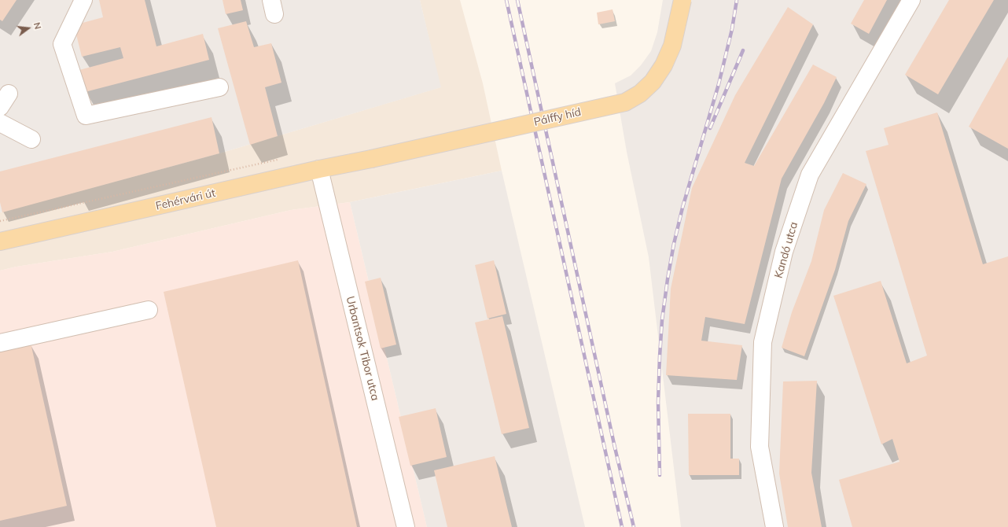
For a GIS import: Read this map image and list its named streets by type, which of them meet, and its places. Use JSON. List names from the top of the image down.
{
  "streets": {
    "main road": ["Pálffy híd", "Fehérvári út"],
    "street": ["Kandó utca", "Urbantsok Tibor utca"]
  },
  "crossings": [
    ["Pálffy híd", "Fehérvári út"],
    ["Fehérvári út", "Urbantsok Tibor utca"]
  ],
  "north": "right"
}
